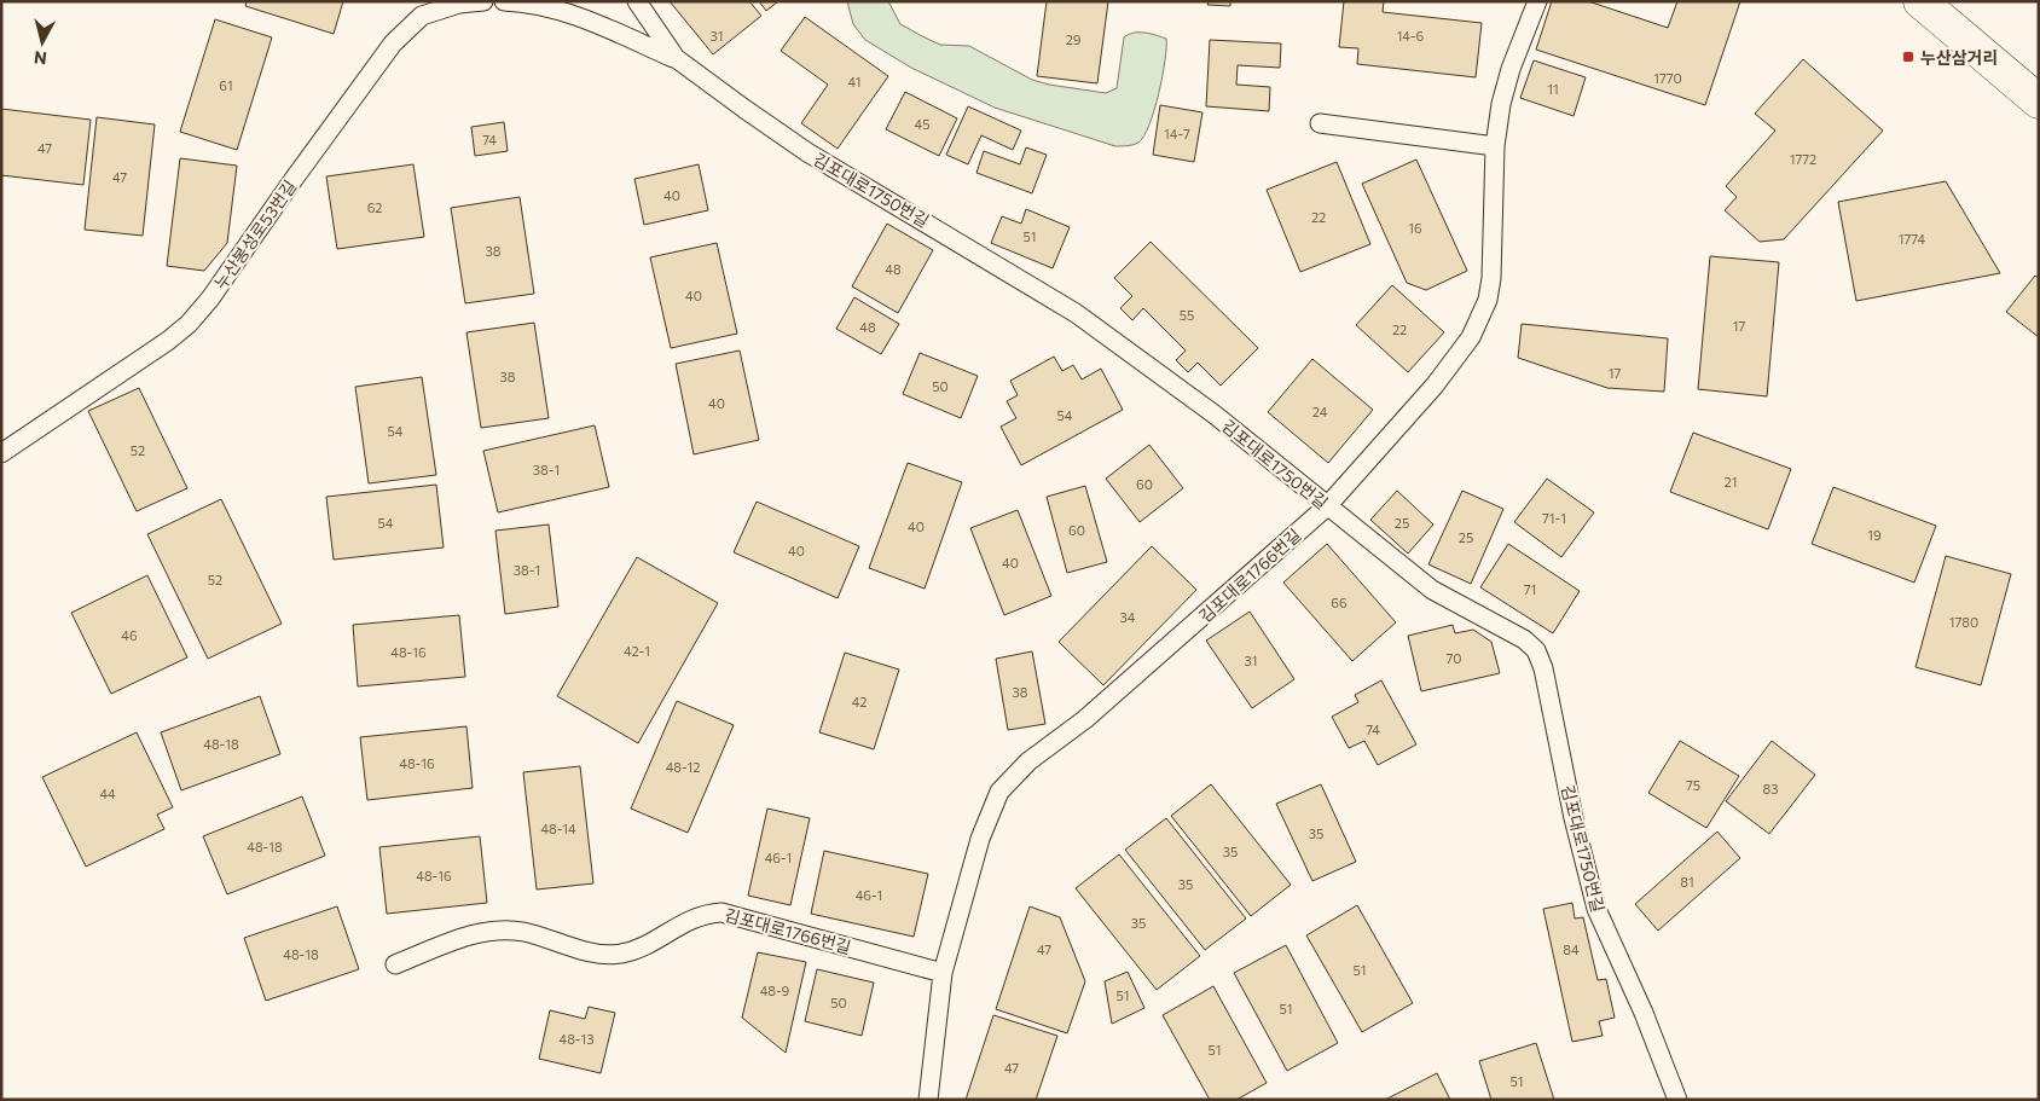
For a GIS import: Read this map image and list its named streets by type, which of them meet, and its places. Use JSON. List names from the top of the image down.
{
  "streets": {
    "lane": ["김포대로1750번길", "누산봉성로53번길", "김포대로1766번길"]
  },
  "crossings": [
    ["김포대로1750번길", "김포대로1766번길"]
  ],
  "places": {
    "transit": ["누산삼거리"]
  },
  "house_numbers": [
    "31",
    "14-6",
    "29",
    "1770",
    "41",
    "61",
    "11",
    "45",
    "14-7",
    "74",
    "47",
    "1772",
    "47",
    "40",
    "62",
    "22",
    "16",
    "51",
    "1774",
    "38",
    "48",
    "40",
    "55",
    "17",
    "48",
    "22",
    "17",
    "38",
    "50",
    "40",
    "24",
    "54",
    "54",
    "52",
    "38-1",
    "21",
    "60",
    "71-1",
    "54",
    "25",
    "40",
    "60",
    "19",
    "25",
    "40",
    "40",
    "38-1",
    "52",
    "71",
    "66",
    "34",
    "1780",
    "46",
    "42-1",
    "48-16",
    "70",
    "31",
    "38",
    "42",
    "74",
    "48-18",
    "48-16",
    "48-12",
    "75",
    "83",
    "44",
    "48-14",
    "35",
    "48-18",
    "35",
    "46-1",
    "48-16",
    "81",
    "35",
    "46-1",
    "35",
    "47",
    "84",
    "48-18",
    "51",
    "48-9",
    "51",
    "50",
    "51",
    "48-13",
    "51",
    "47",
    "51"
  ],
  "north": "bottom"
}
